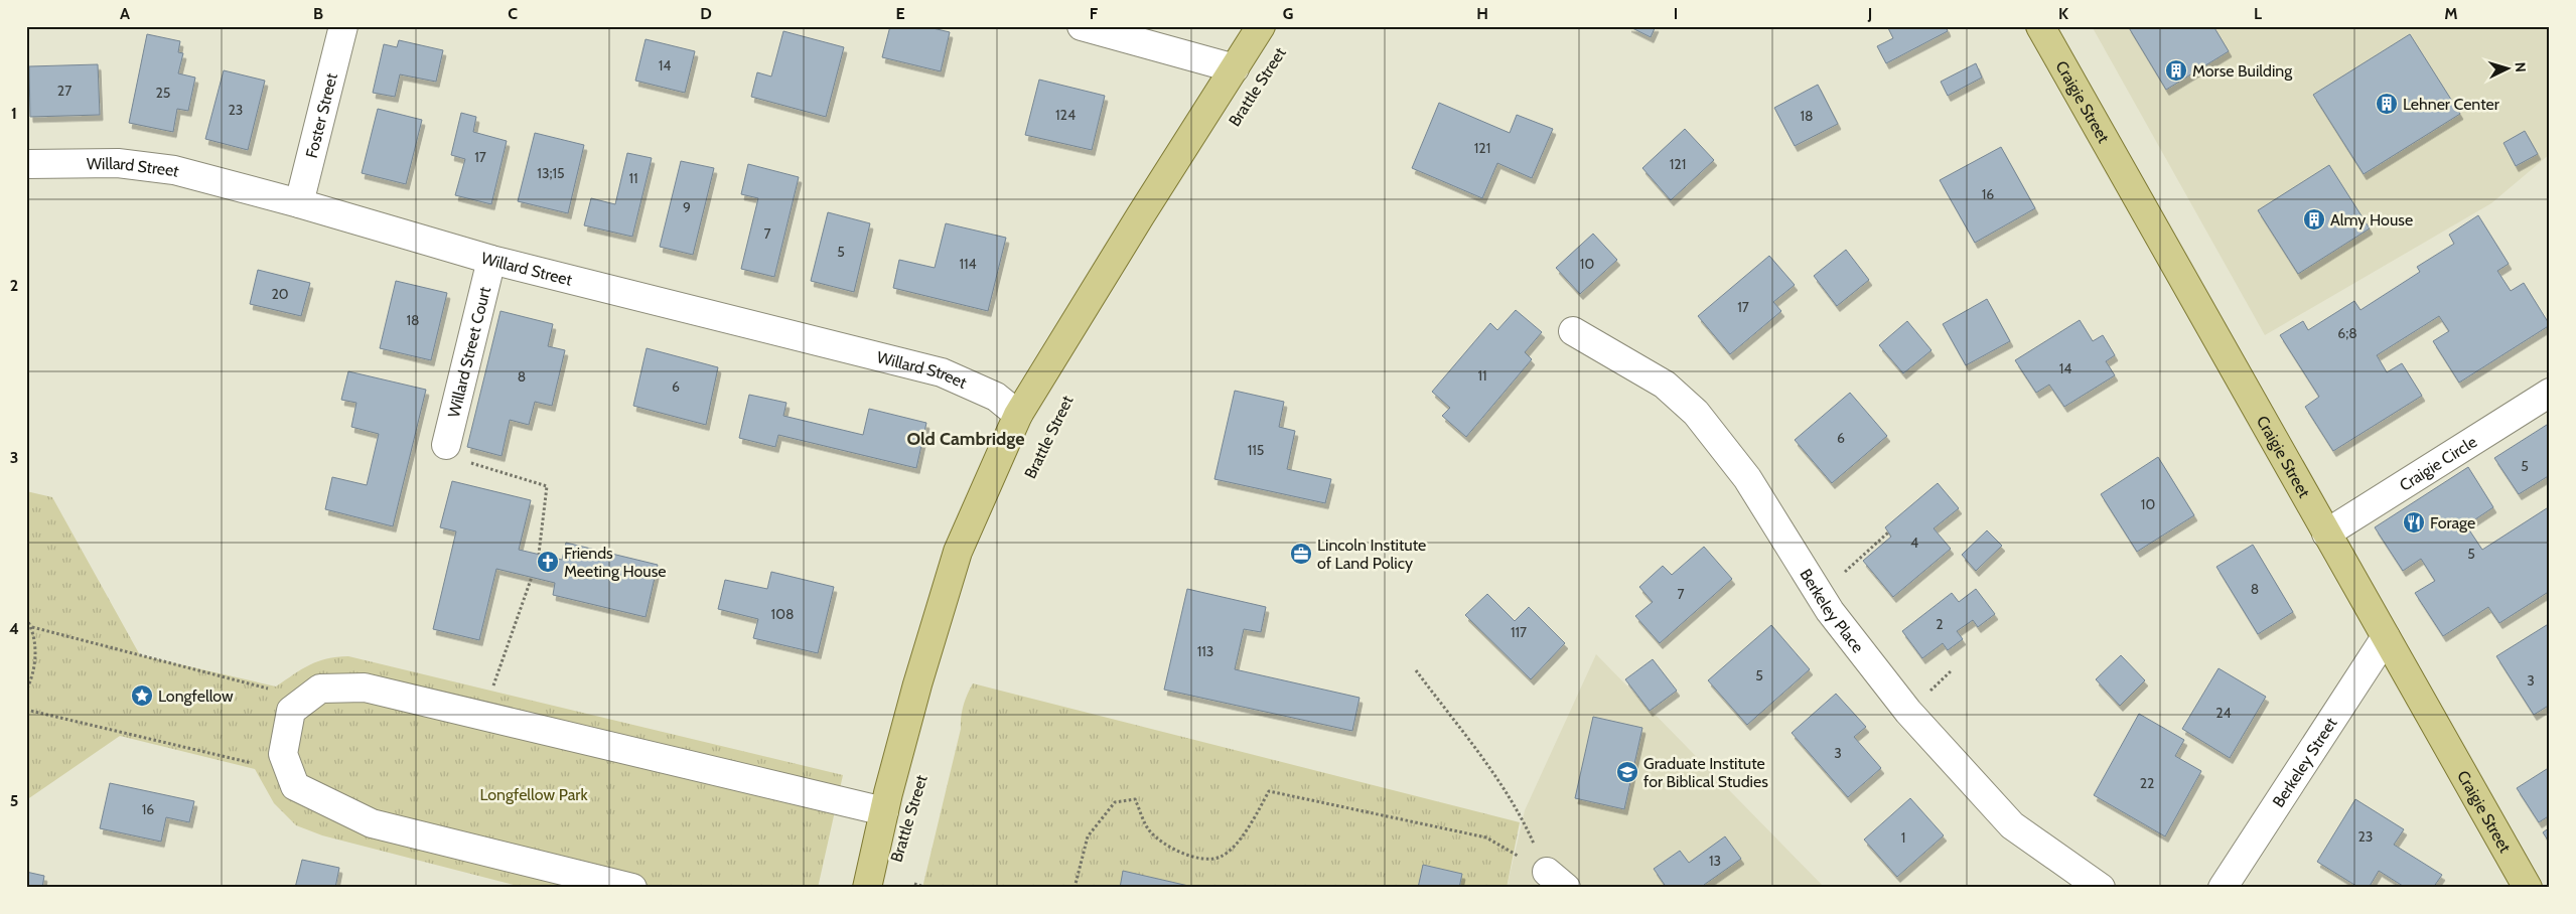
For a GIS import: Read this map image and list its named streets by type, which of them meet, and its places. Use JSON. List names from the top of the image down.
{
  "streets": {
    "main road": ["Brattle Street", "Craigie Street"],
    "street": [
      "Foster Street",
      "Willard Street",
      "Willard Street Court",
      "Craigie Circle",
      "Berkeley Place",
      "Berkeley Street"
    ]
  },
  "crossings": [
    ["Brattle Street", "Willard Street"],
    ["Craigie Street", "Craigie Circle"],
    ["Craigie Street", "Berkeley Street"],
    ["Foster Street", "Willard Street"],
    ["Willard Street", "Willard Street Court"]
  ],
  "districts": ["Old Cambridge"],
  "parks": ["Longfellow Park"],
  "places": {
    "building": ["Morse Building", "Lehner Center", "Almy House"],
    "restaurant": ["Forage"],
    "office": ["Lincoln Institute of Land Policy"],
    "church": ["Friends Meeting House"],
    "place": ["Longfellow"],
    "school or university": ["Graduate Institute for Biblical Studies"]
  },
  "house_numbers": [
    "14",
    "27",
    "25",
    "23",
    "124",
    "18",
    "121",
    "17",
    "121",
    "13;15",
    "11",
    "16",
    "9",
    "7",
    "5",
    "114",
    "10",
    "20",
    "17",
    "18",
    "6;8",
    "14",
    "11",
    "8",
    "6",
    "6",
    "115",
    "5",
    "10",
    "4",
    "5",
    "8",
    "7",
    "108",
    "2",
    "117",
    "113",
    "5",
    "3",
    "24",
    "3",
    "22",
    "16",
    "23",
    "1",
    "13"
  ],
  "north": "right",
  "grid": {
    "columns": [
      "A",
      "B",
      "C",
      "D",
      "E",
      "F",
      "G",
      "H",
      "I",
      "J",
      "K",
      "L",
      "M"
    ],
    "rows": [
      "1",
      "2",
      "3",
      "4",
      "5"
    ]
  }
}
